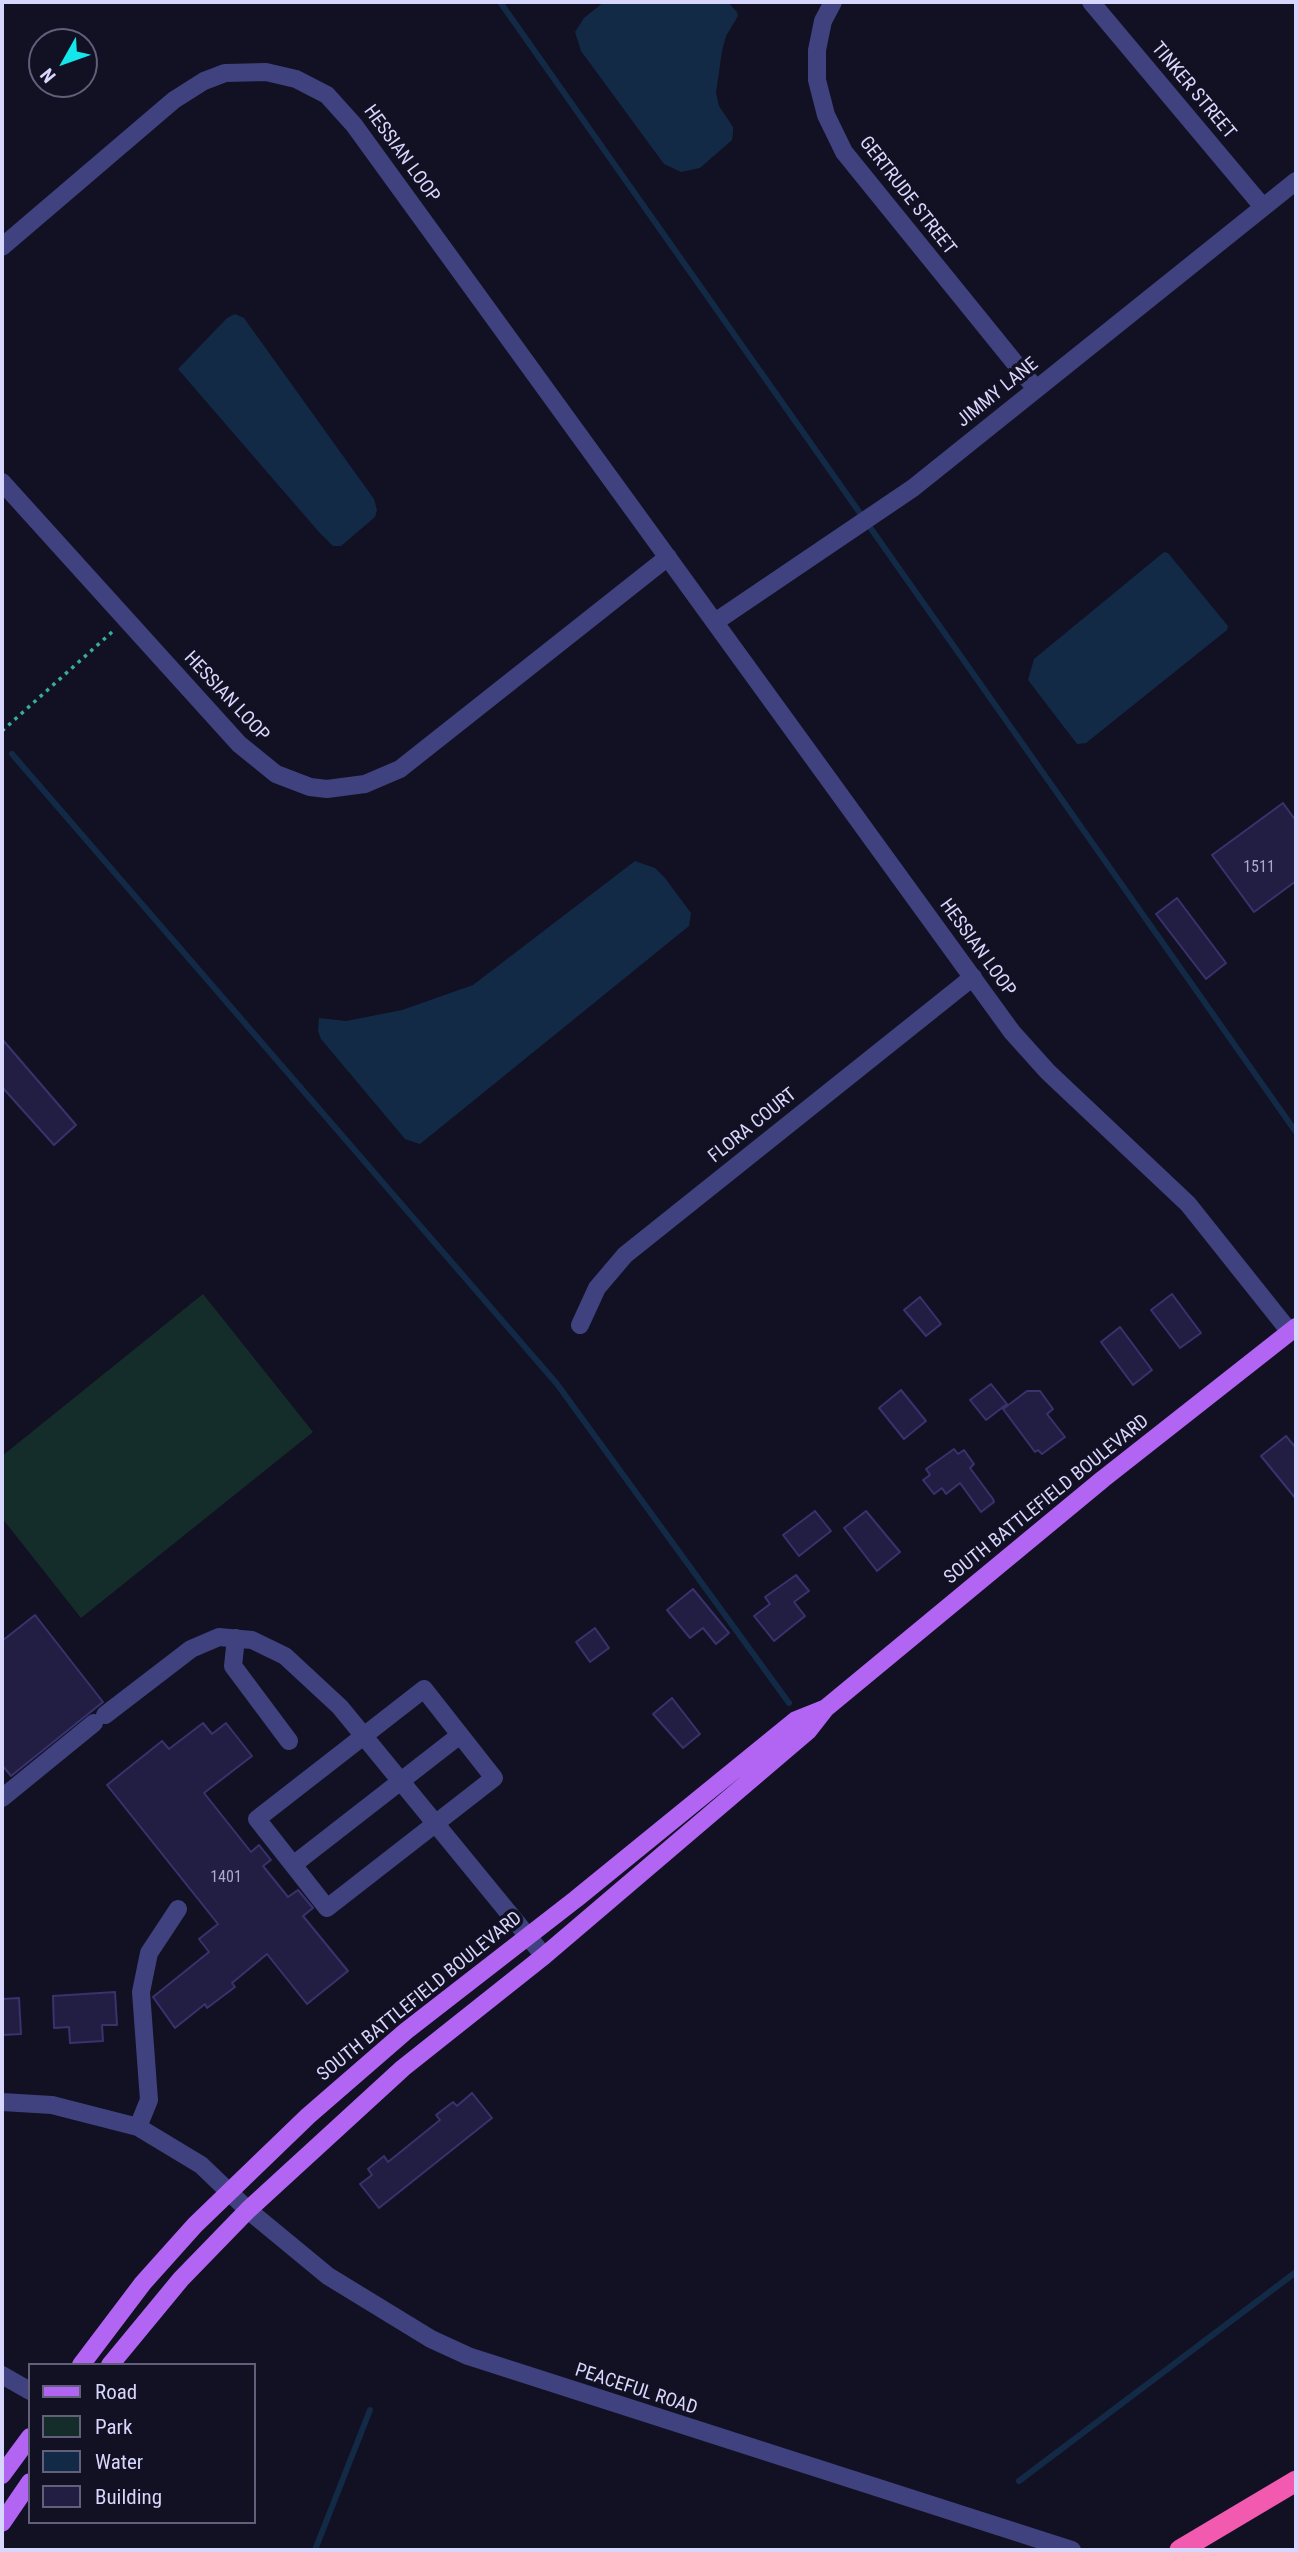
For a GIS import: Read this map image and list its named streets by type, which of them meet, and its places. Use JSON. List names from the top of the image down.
{
  "streets": {
    "main road": ["SOUTH BATTLEFIELD BOULEVARD"],
    "street": [
      "TINKER STREET",
      "HESSIAN LOOP",
      "GERTRUDE STREET",
      "JIMMY LANE",
      "FLORA COURT",
      "PEACEFUL ROAD"
    ]
  },
  "crossings": [
    ["TINKER STREET", "JIMMY LANE"],
    ["HESSIAN LOOP", "JIMMY LANE"],
    ["HESSIAN LOOP", "FLORA COURT"],
    ["HESSIAN LOOP", "SOUTH BATTLEFIELD BOULEVARD"],
    ["GERTRUDE STREET", "JIMMY LANE"],
    ["SOUTH BATTLEFIELD BOULEVARD", "PEACEFUL ROAD"]
  ],
  "house_numbers": ["1511", "1401"],
  "legend": [
    "Road",
    "Park",
    "Water",
    "Building"
  ],
  "north": "bottom left"
}
